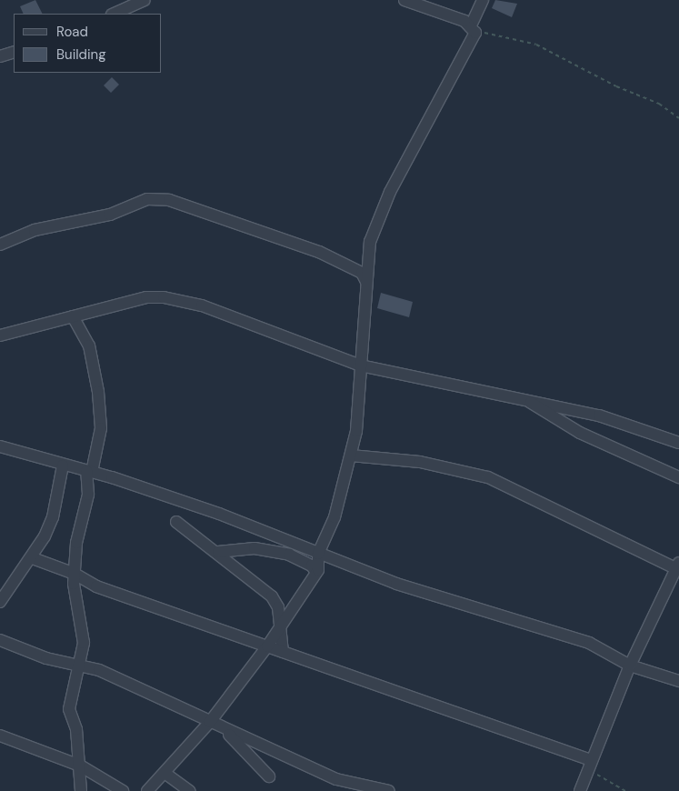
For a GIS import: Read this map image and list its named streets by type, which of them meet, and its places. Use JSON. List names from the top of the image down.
{
  "legend": ["Road", "Building"]
}
